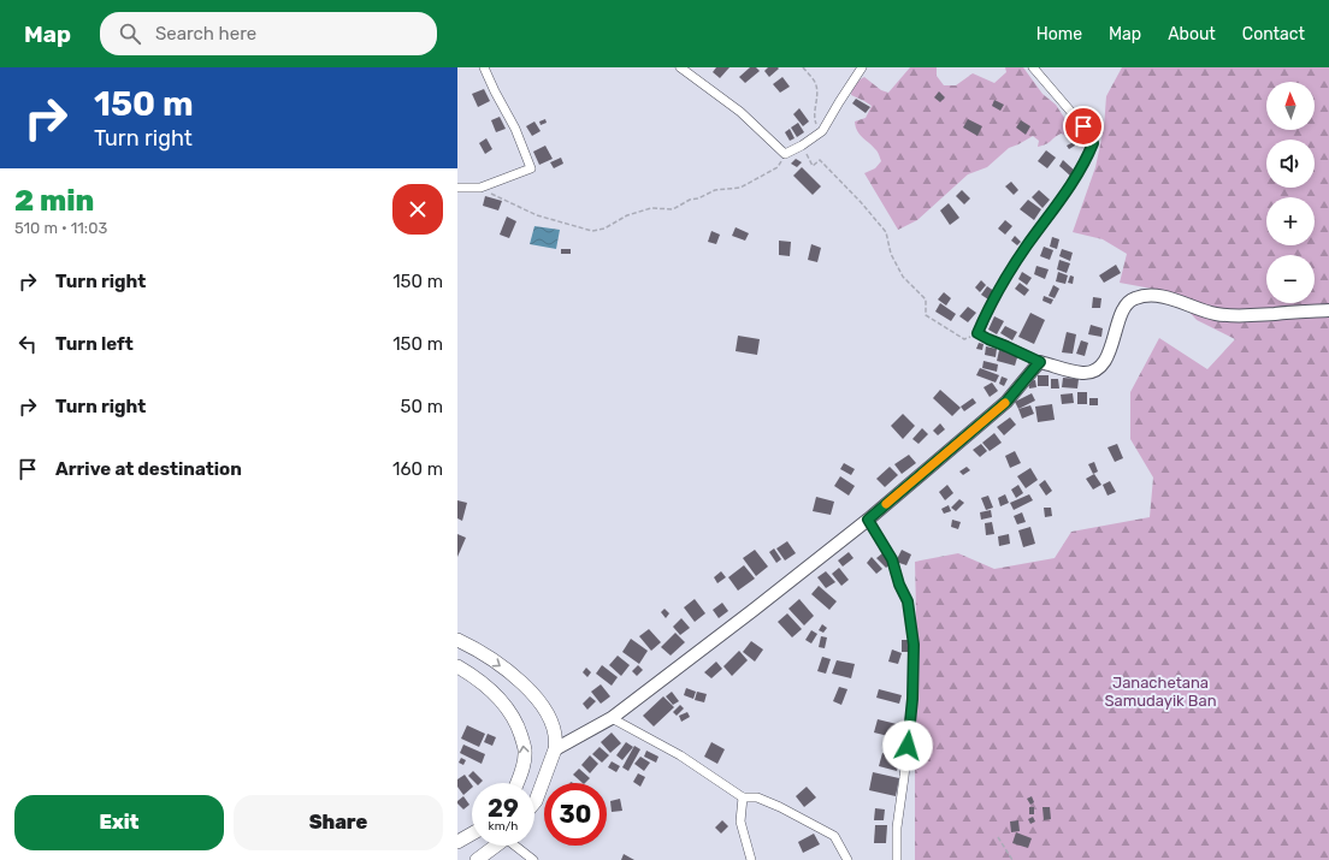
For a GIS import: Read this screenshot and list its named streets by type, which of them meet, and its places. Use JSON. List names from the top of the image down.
{
  "parks": ["Janachetana Samudayik Ban"],
  "north": "top",
  "page": {
    "header": "Map",
    "search": "Search here",
    "nav": [
      "Home",
      "Map",
      "About",
      "Contact"
    ],
    "turn": ["150 m", "Turn right"],
    "map_buttons": ["+", "−"],
    "heading": ["2 min", "510 m · 11:03"],
    "list": [
      {
        "name": "Turn right",
        "value": "150 m"
      },
      {
        "name": "Turn left",
        "value": "150 m"
      },
      {
        "name": "Turn right",
        "value": "50 m"
      },
      {
        "name": "Arrive at destination",
        "value": "160 m"
      }
    ],
    "speed": "29 km/h",
    "limit": "30",
    "buttons": ["Exit", "Share"]
  }
}
